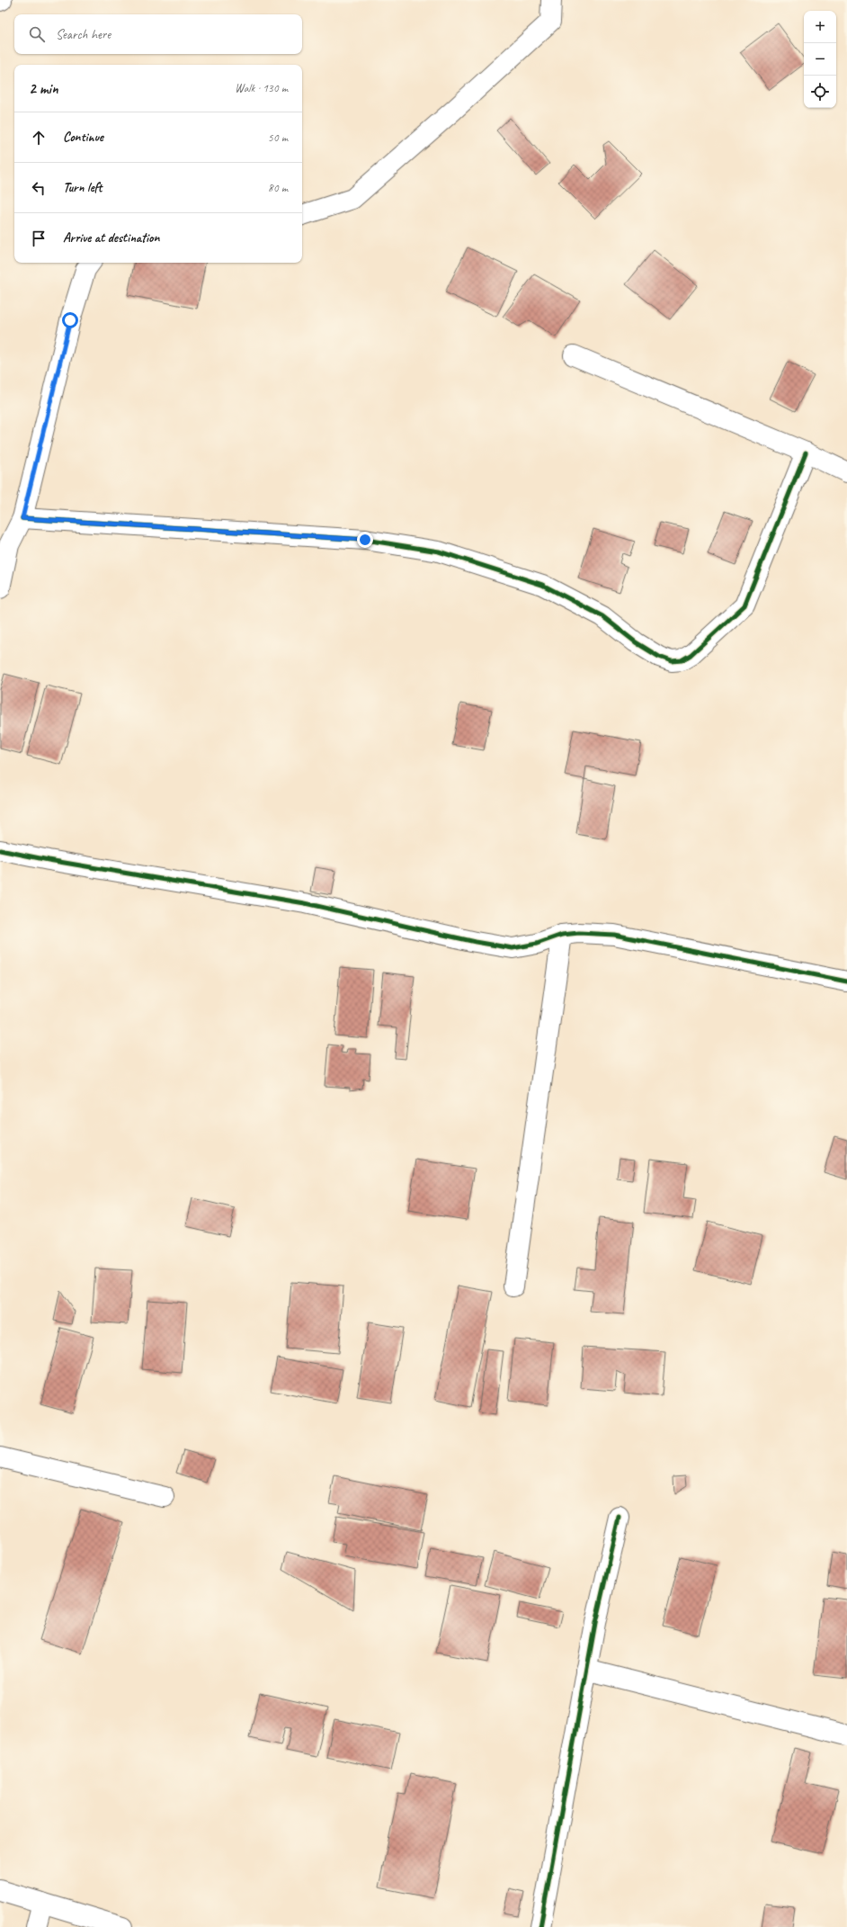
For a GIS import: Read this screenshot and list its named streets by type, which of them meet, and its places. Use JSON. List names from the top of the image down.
{
  "page": {
    "map_buttons": ["+", "−"],
    "search": "Search here",
    "heading": ["2 min", "Walk · 130 m"],
    "list": [
      ["Continue", "50 m"],
      ["Turn left", "80 m"],
      "Arrive at destination"
    ]
  }
}
